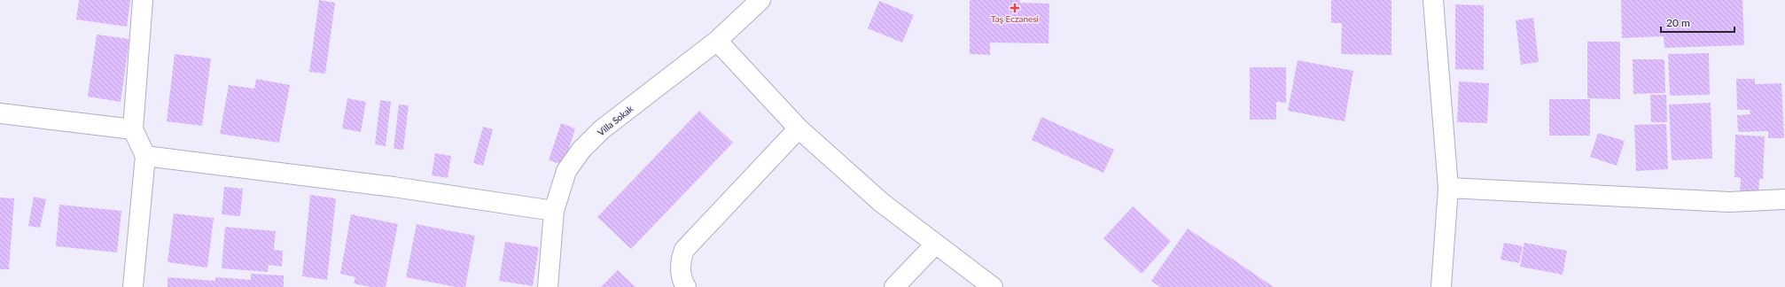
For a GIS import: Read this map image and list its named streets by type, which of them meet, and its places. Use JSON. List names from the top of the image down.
{
  "streets": {
    "street": ["Villa Sokak"]
  },
  "places": {
    "health": ["Taş Eczanesi"]
  },
  "scale_bar": "20 m"
}
